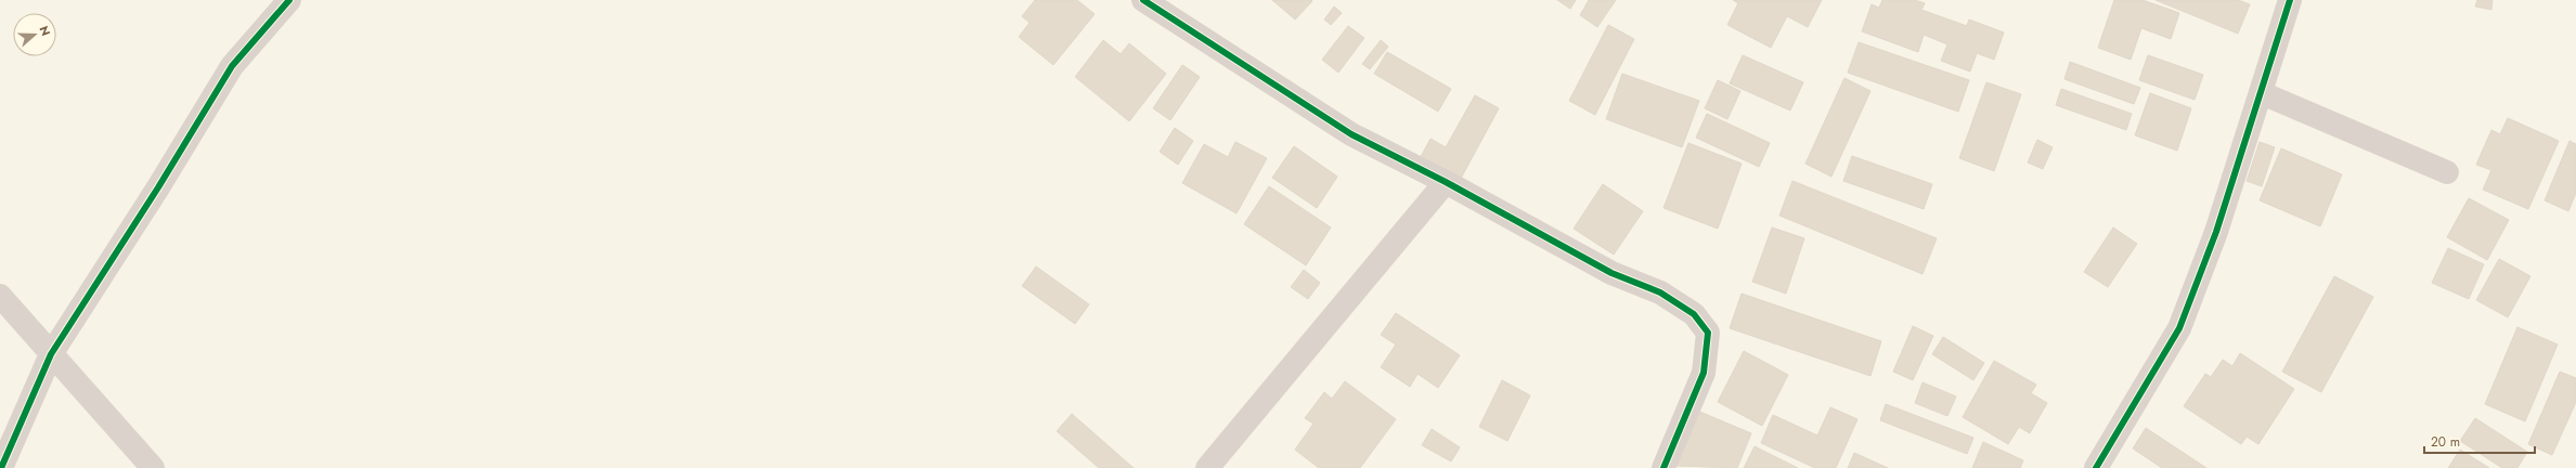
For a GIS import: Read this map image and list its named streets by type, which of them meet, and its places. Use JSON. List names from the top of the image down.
{
  "scale_bar": "20 m",
  "north": "right"
}
